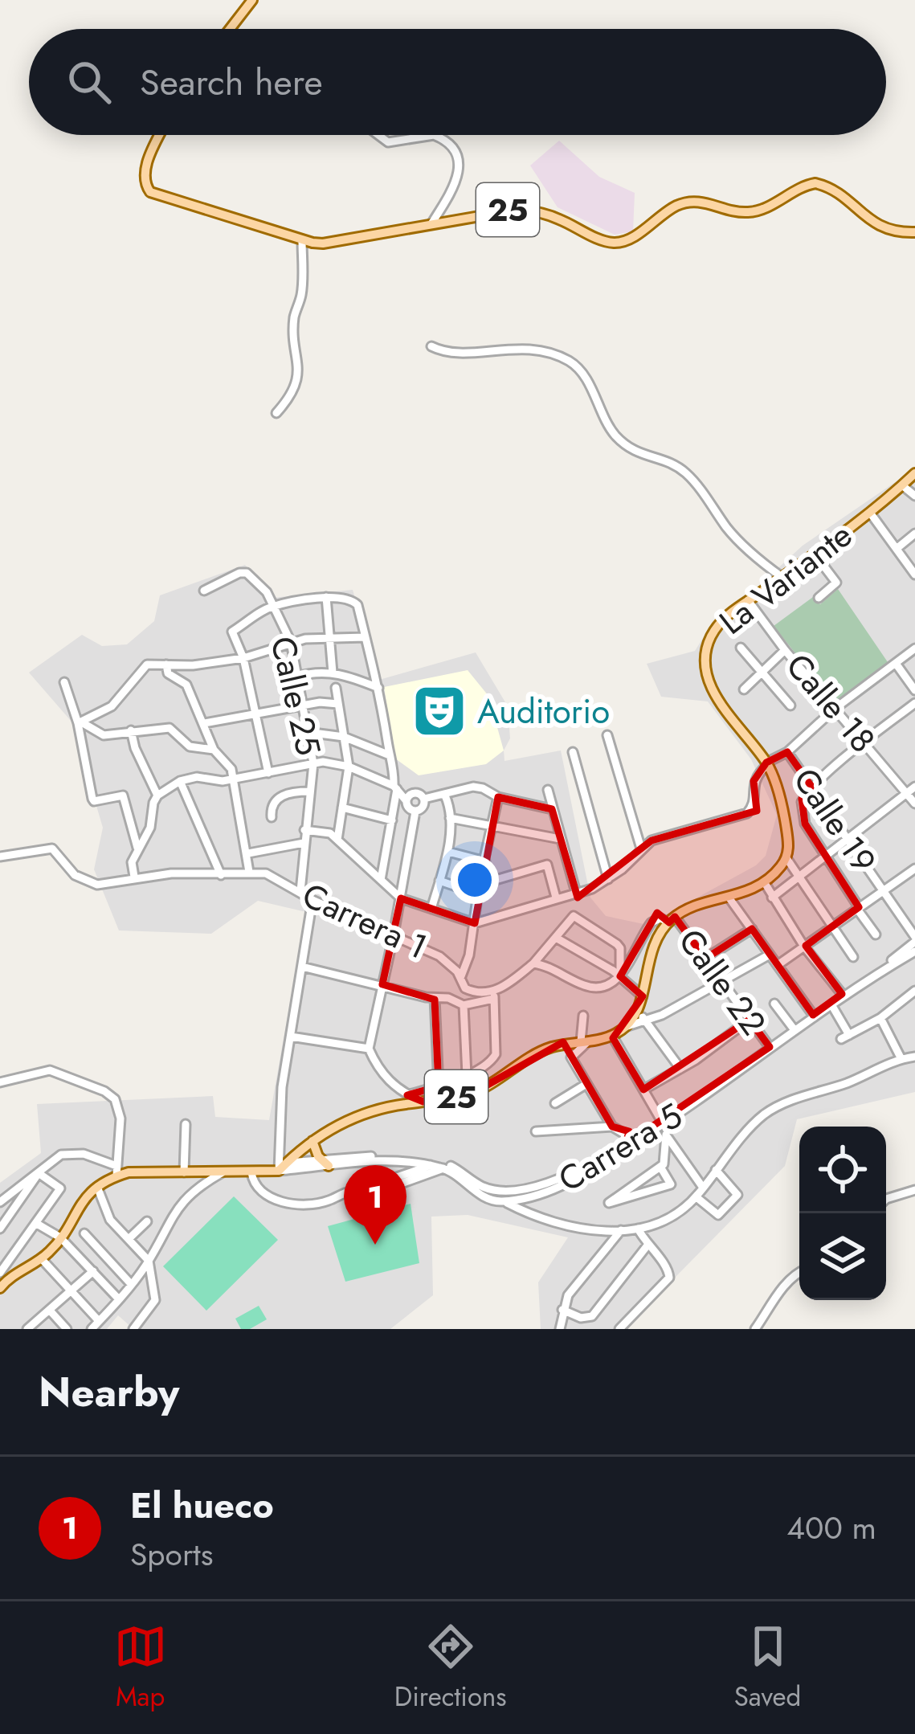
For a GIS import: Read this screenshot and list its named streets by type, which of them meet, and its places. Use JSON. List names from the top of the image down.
{
  "streets": {
    "main road": ["25", "La Variante", "Carrera 5"],
    "street": [
      "Calle 25",
      "Calle 18",
      "Calle 19",
      "Carrera 1",
      "Calle 22"
    ]
  },
  "crossings": [
    ["25", "Calle 22"],
    ["25", "Carrera 5"],
    ["La Variante", "Calle 18"],
    ["Calle 25", "Carrera 1"],
    ["Calle 19", "Carrera 5"],
    ["Calle 22", "Carrera 5"]
  ],
  "places": {
    "theatre": ["Auditorio"]
  },
  "page": {
    "search": "Search here",
    "pins": "1",
    "heading": "Nearby",
    "list": [
      {
        "mark": "1",
        "name": "El hueco",
        "note": "Sports",
        "value": "400 m"
      }
    ],
    "nav": ["Map", "Directions", "Saved"]
  }
}
